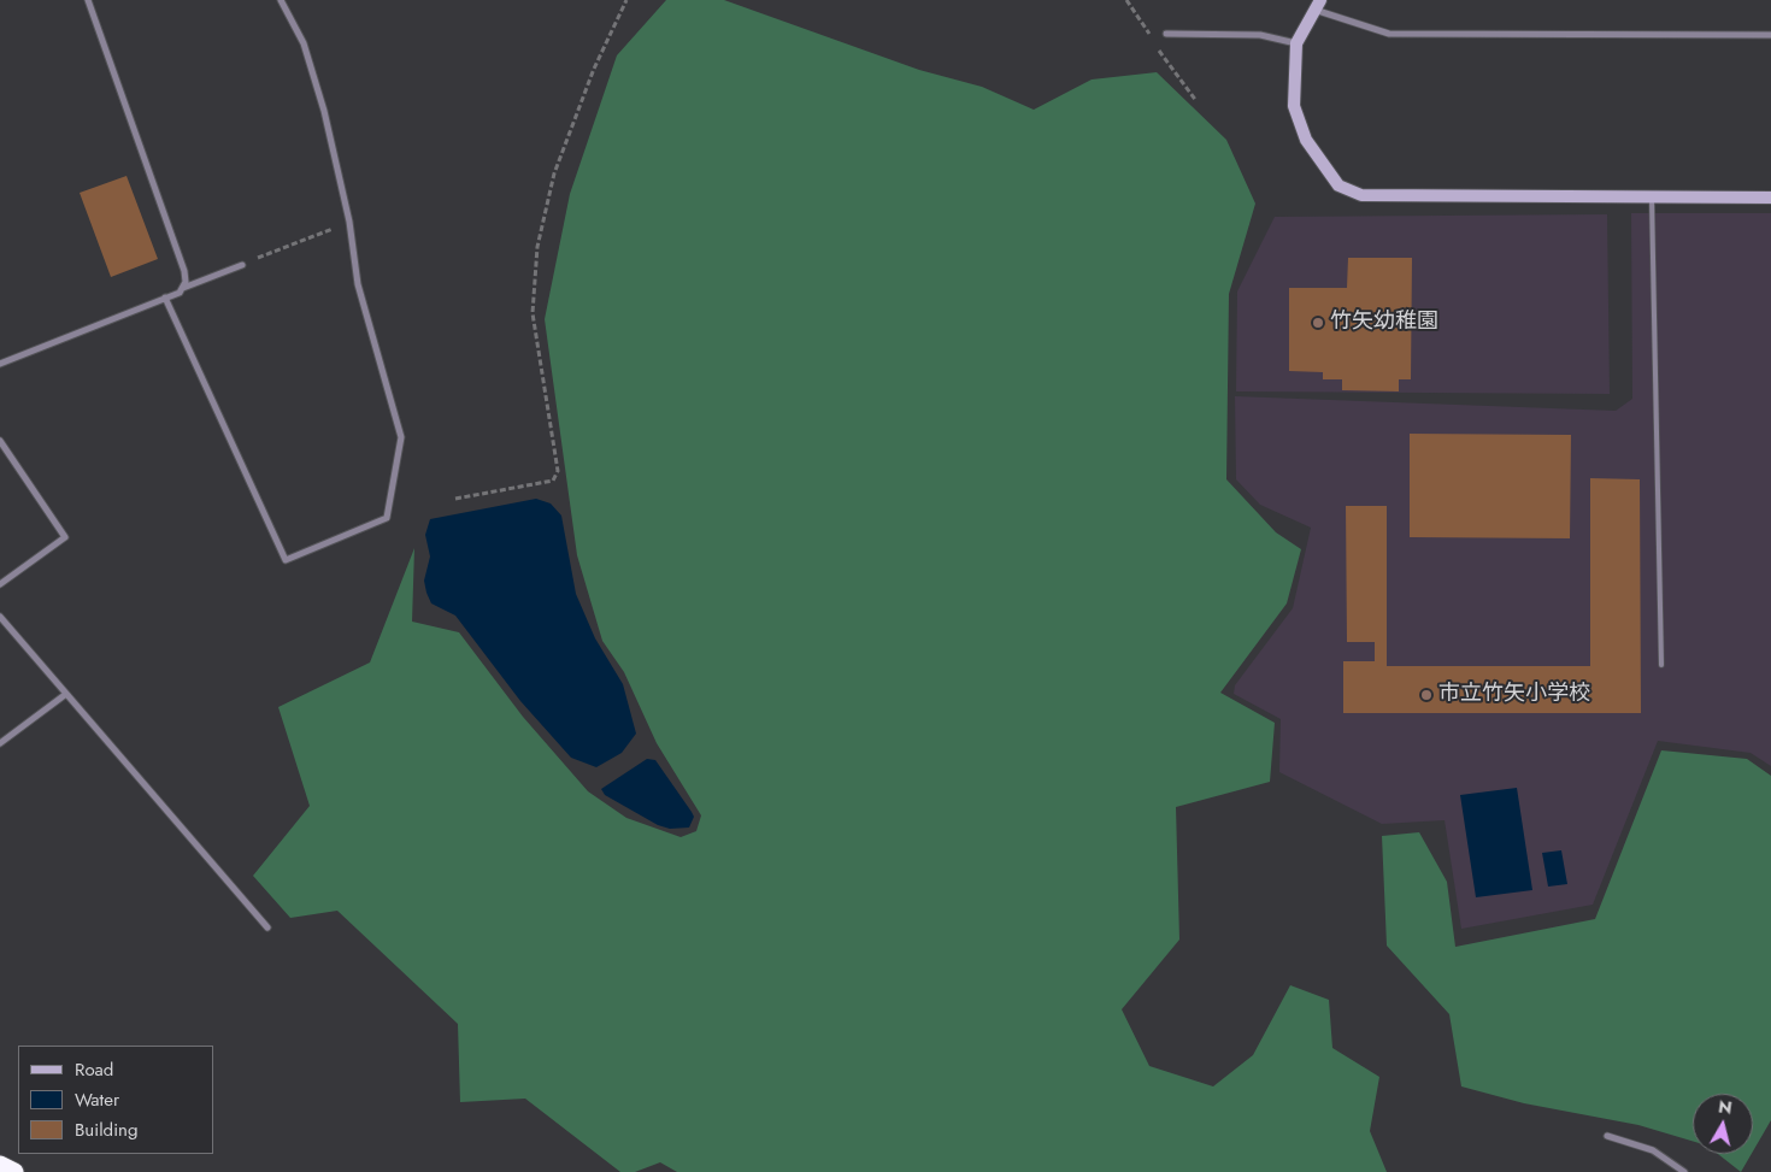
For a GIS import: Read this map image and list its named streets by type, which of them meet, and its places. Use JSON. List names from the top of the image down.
{
  "places": ["竹矢幼稚園", "市立竹矢小学校"],
  "legend": ["Road", "Water", "Building"],
  "north": "top"
}
